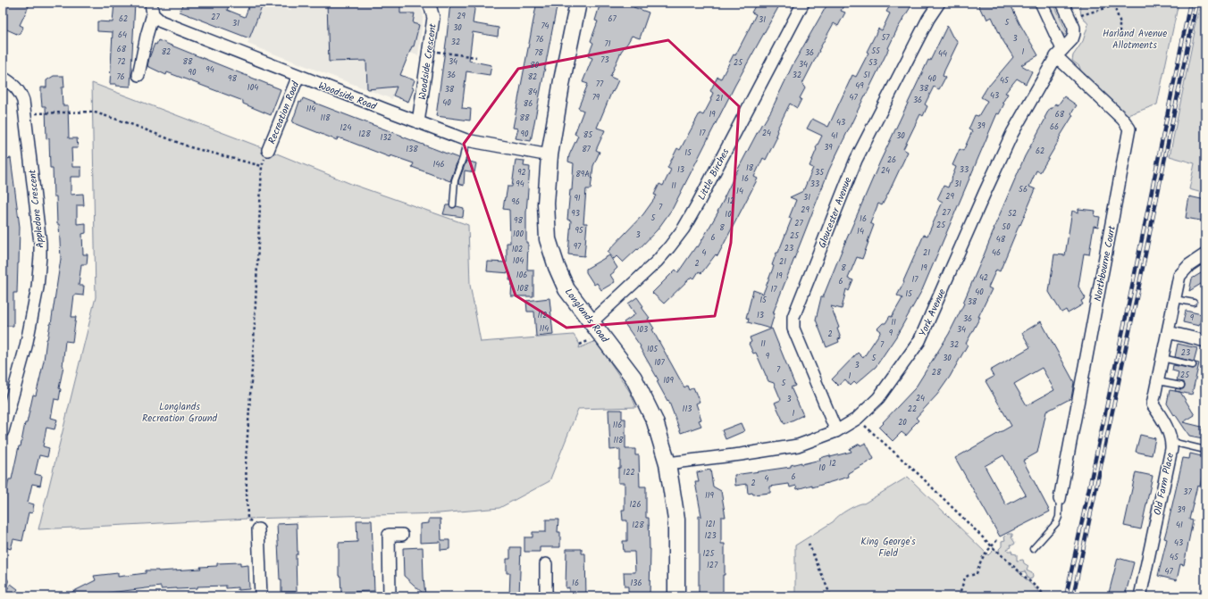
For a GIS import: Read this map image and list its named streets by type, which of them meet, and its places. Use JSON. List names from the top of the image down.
{
  "streets": {
    "street": [
      "Woodside Crescent",
      "Woodside Road",
      "Recreation Road",
      "Little Birches",
      "Appledore Crescent",
      "Gloucester Avenue",
      "Northbourne Court",
      "York Avenue",
      "Longlands Road",
      "Old Farm Place"
    ]
  },
  "crossings": [
    ["Woodside Crescent", "Woodside Road"],
    ["Woodside Road", "Recreation Road"],
    ["Woodside Road", "Longlands Road"],
    ["Little Birches", "Longlands Road"],
    ["Gloucester Avenue", "York Avenue"],
    ["Northbourne Court", "York Avenue"],
    ["York Avenue", "Longlands Road"]
  ],
  "parks": ["Harland Avenue Allotments", "Longlands Recreation Ground", "King George's Field"],
  "house_numbers": [
    "29",
    "27",
    "62",
    "67",
    "31",
    "5",
    "31",
    "74",
    "30",
    "64",
    "57",
    "3",
    "76",
    "32",
    "71",
    "68",
    "55",
    "82",
    "1",
    "78",
    "36",
    "44",
    "73",
    "72",
    "88",
    "34",
    "25",
    "53",
    "34",
    "80",
    "94",
    "90",
    "36",
    "32",
    "51",
    "76",
    "82",
    "98",
    "40",
    "45",
    "77",
    "49",
    "104",
    "38",
    "38",
    "84",
    "43",
    "79",
    "47",
    "21",
    "36",
    "40",
    "86",
    "114",
    "19",
    "68",
    "118",
    "88",
    "43",
    "39",
    "66",
    "124",
    "17",
    "24",
    "128",
    "90",
    "85",
    "41",
    "30",
    "132",
    "39",
    "138",
    "87",
    "62",
    "15",
    "26",
    "146",
    "18",
    "13",
    "33",
    "24",
    "92",
    "35",
    "89A",
    "16",
    "94",
    "33",
    "31",
    "11",
    "56",
    "14",
    "29",
    "31",
    "91",
    "12",
    "96",
    "7",
    "29",
    "27",
    "93",
    "52",
    "10",
    "5",
    "16",
    "98",
    "27",
    "25",
    "50",
    "8",
    "95",
    "14",
    "100",
    "3",
    "25",
    "6",
    "48",
    "97",
    "23",
    "102",
    "4",
    "21",
    "46",
    "104",
    "21",
    "2",
    "8",
    "19",
    "106",
    "19",
    "42",
    "17",
    "6",
    "108",
    "17",
    "40",
    "15",
    "15",
    "38",
    "112",
    "13",
    "9",
    "36",
    "11",
    "114",
    "103",
    "34",
    "9",
    "2",
    "11",
    "7",
    "32",
    "105",
    "23",
    "9",
    "5",
    "30",
    "107",
    "3",
    "7",
    "28",
    "25",
    "1",
    "109",
    "5",
    "24",
    "3",
    "113",
    "22",
    "1",
    "20",
    "116",
    "118",
    "12",
    "10",
    "122",
    "6",
    "4",
    "2",
    "37",
    "119",
    "126",
    "39",
    "121",
    "128",
    "41",
    "123",
    "43",
    "125",
    "45",
    "127",
    "47",
    "16",
    "136"
  ]
}
